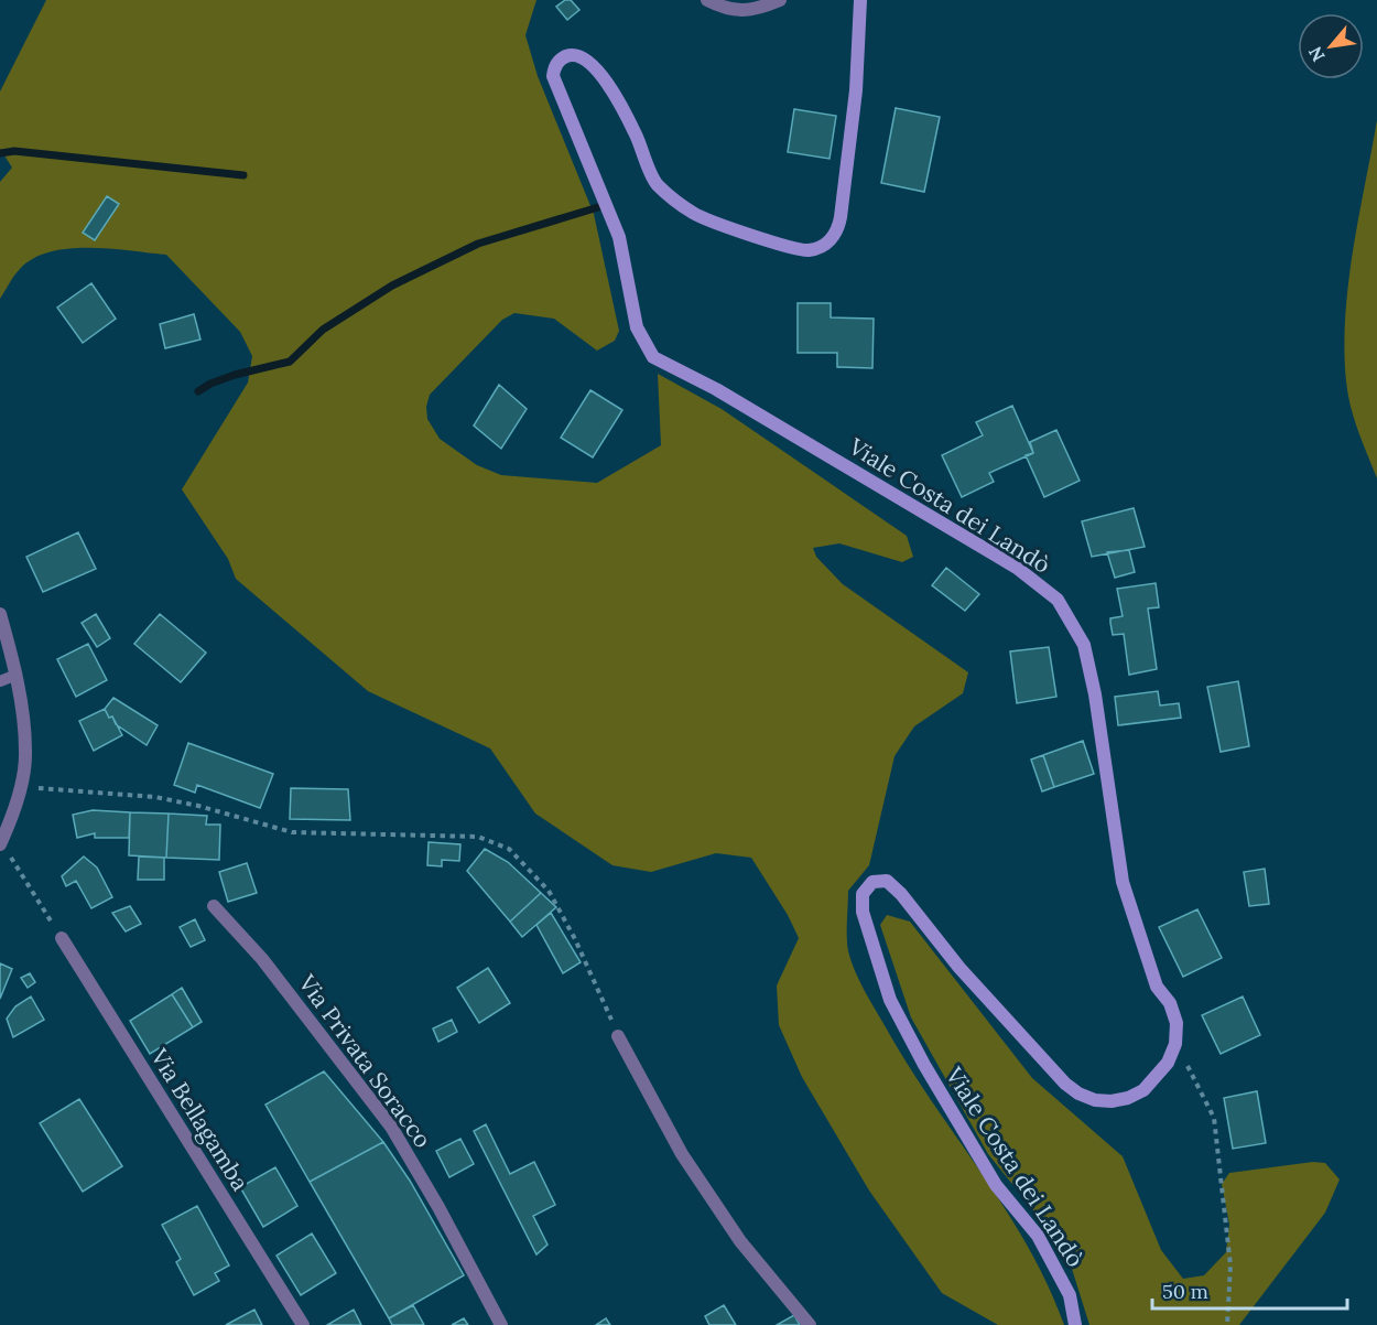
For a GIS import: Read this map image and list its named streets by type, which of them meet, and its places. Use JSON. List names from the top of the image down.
{
  "streets": {
    "street": ["Viale Costa dei Landò", "Via Privata Soracco", "Via Bellagamba"]
  },
  "scale_bar": "50 m",
  "north": "bottom left"
}
